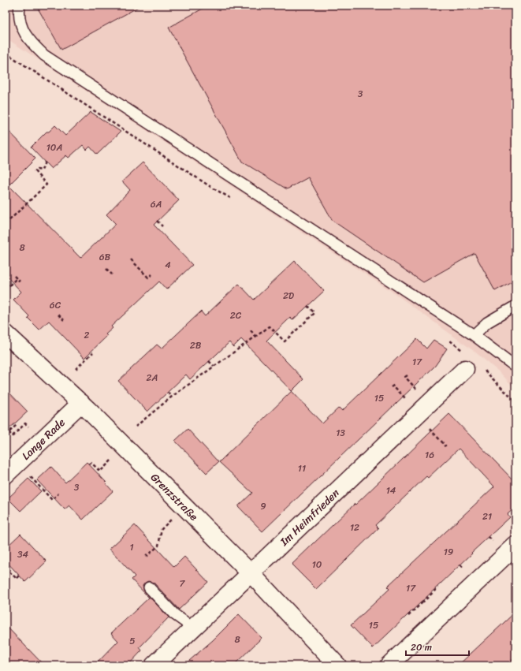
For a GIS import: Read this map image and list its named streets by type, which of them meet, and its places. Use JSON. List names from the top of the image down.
{
  "streets": {
    "street": ["Lange Rade", "Grenzstraße", "Im Heimfrieden"]
  },
  "crossings": [
    ["Lange Rade", "Grenzstraße"],
    ["Grenzstraße", "Im Heimfrieden"]
  ],
  "house_numbers": [
    "3",
    "10A",
    "6A",
    "8",
    "6B",
    "4",
    "2D",
    "6C",
    "2C",
    "2",
    "2B",
    "17",
    "2A",
    "15",
    "13",
    "16",
    "11",
    "3",
    "14",
    "9",
    "21",
    "12",
    "1",
    "19",
    "34",
    "10",
    "7",
    "17",
    "15",
    "8",
    "5"
  ],
  "scale_bar": "20 m"
}
